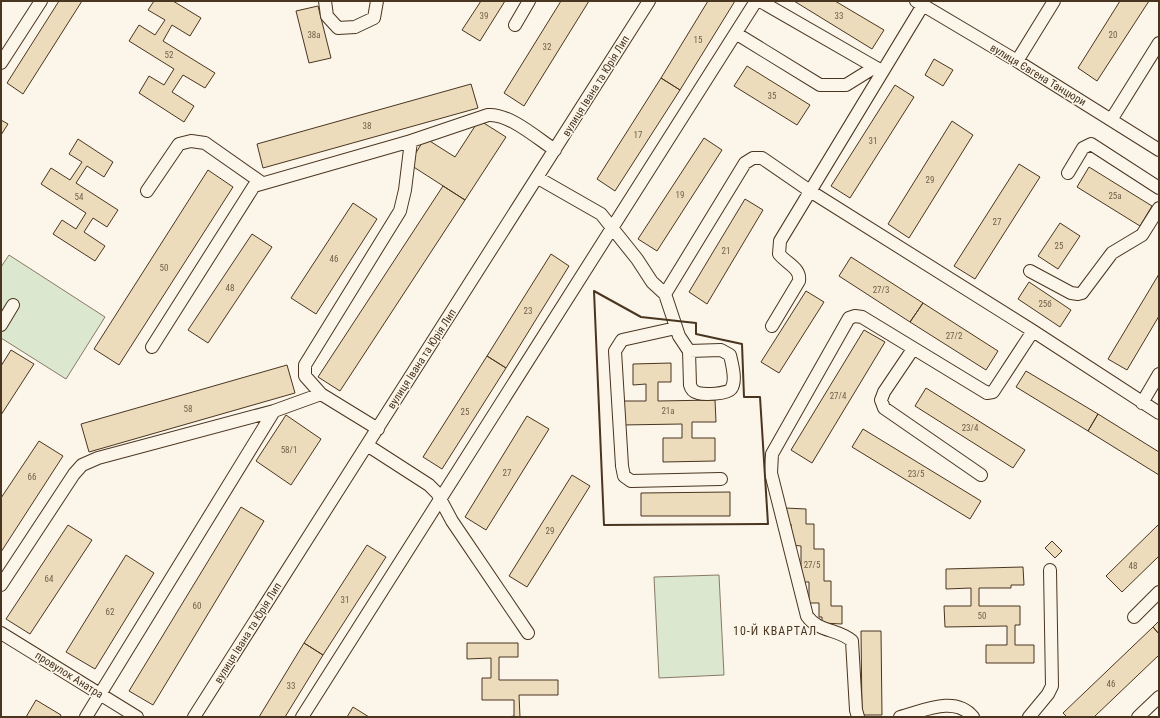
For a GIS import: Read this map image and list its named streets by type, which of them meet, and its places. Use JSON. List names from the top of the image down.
{
  "streets": {
    "street": ["вулиця Євгена Танцюри", "вулиця Івана та Юрія Лип", "провулок Анатра"]
  },
  "districts": ["10-Й КВАРТАЛ"],
  "house_numbers": [
    "39",
    "33",
    "38а",
    "20",
    "15",
    "32",
    "52",
    "35",
    "38",
    "17",
    "31",
    "29",
    "19",
    "25а",
    "54",
    "27",
    "25",
    "21",
    "46",
    "50",
    "48",
    "27/3",
    "25б",
    "23",
    "27/2",
    "27/4",
    "58",
    "21а",
    "25",
    "23/4",
    "58/1",
    "27",
    "23/5",
    "66",
    "29",
    "27/5",
    "48",
    "64",
    "31",
    "60",
    "62",
    "50",
    "46",
    "33"
  ]
}
